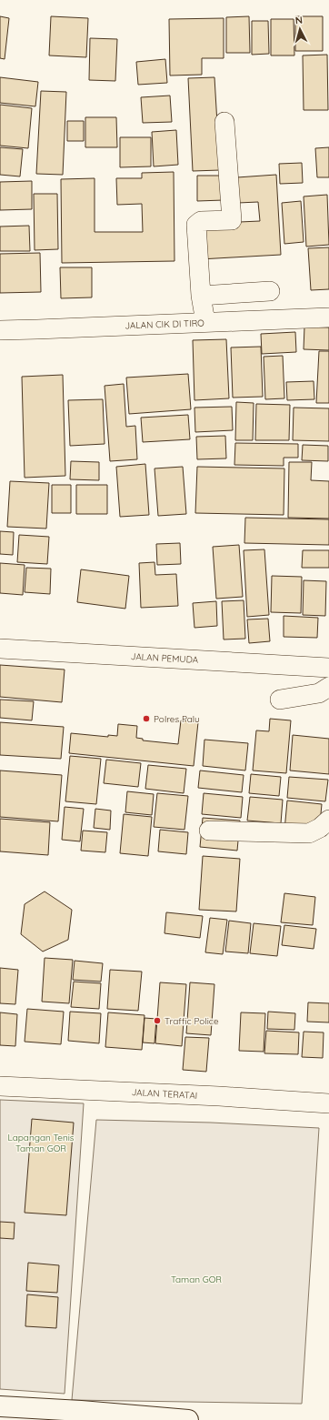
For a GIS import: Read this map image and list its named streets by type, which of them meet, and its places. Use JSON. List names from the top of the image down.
{
  "streets": {
    "street": ["JALAN CIK DI TIRO", "JALAN PEMUDA", "JALAN TERATAI"]
  },
  "parks": ["Lapangan Tenis Taman GOR", "Taman GOR"],
  "places": ["Polres Palu", "Traffic Police"],
  "north": "top"
}
